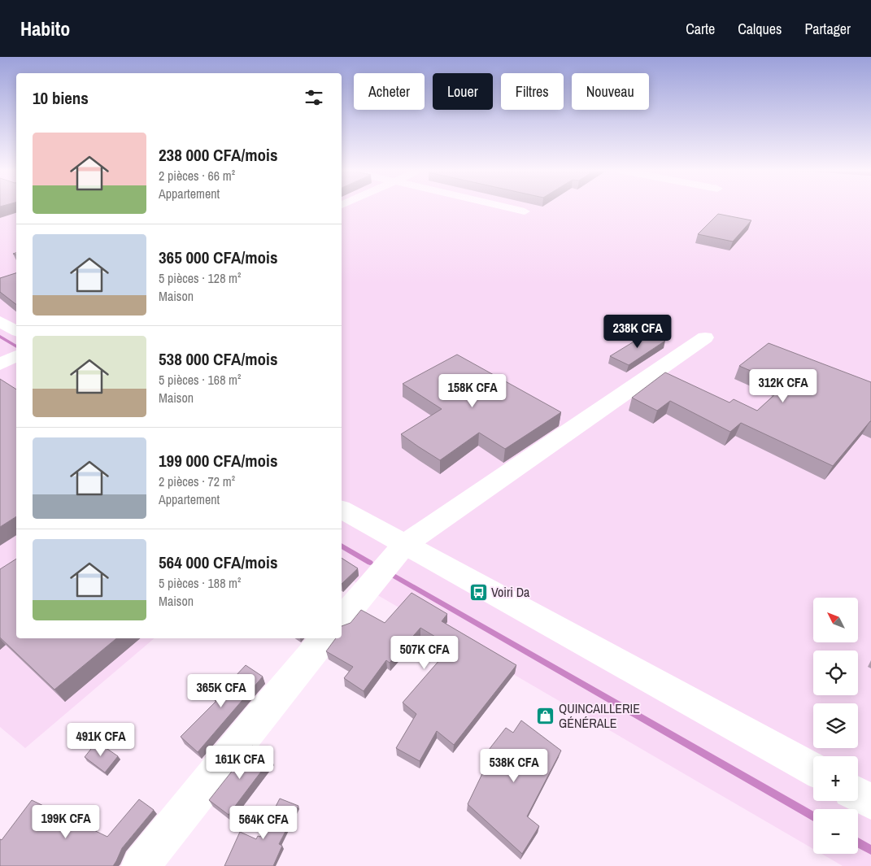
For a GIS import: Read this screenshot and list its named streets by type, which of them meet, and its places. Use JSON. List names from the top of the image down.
{
  "places": {
    "bus stop": ["Voiri Da"],
    "shop": ["QUINCAILLERIE GÉNÉRALE"]
  },
  "north": "top left",
  "page": {
    "header": "Habito",
    "nav": ["Carte", "Calques", "Partager"],
    "chip": [
      "Acheter",
      "Louer",
      "Filtres",
      "Nouveau"
    ],
    "heading": "10 biens",
    "list": [
      {
        "name": "238 000 CFA/mois",
        "note": "2 pièces · 66 m² · Appartement"
      },
      {
        "name": "365 000 CFA/mois",
        "note": "5 pièces · 128 m² · Maison"
      },
      {
        "name": "538 000 CFA/mois",
        "note": "5 pièces · 168 m² · Maison"
      },
      {
        "name": "199 000 CFA/mois",
        "note": "2 pièces · 72 m² · Appartement"
      },
      {
        "name": "564 000 CFA/mois",
        "note": "5 pièces · 188 m² · Maison"
      }
    ],
    "price": [
      "238K CFA",
      "312K CFA",
      "158K CFA",
      "507K CFA",
      "365K CFA",
      "491K CFA",
      "161K CFA",
      "538K CFA",
      "199K CFA",
      "564K CFA"
    ],
    "map_buttons": ["+", "−"]
  }
}
